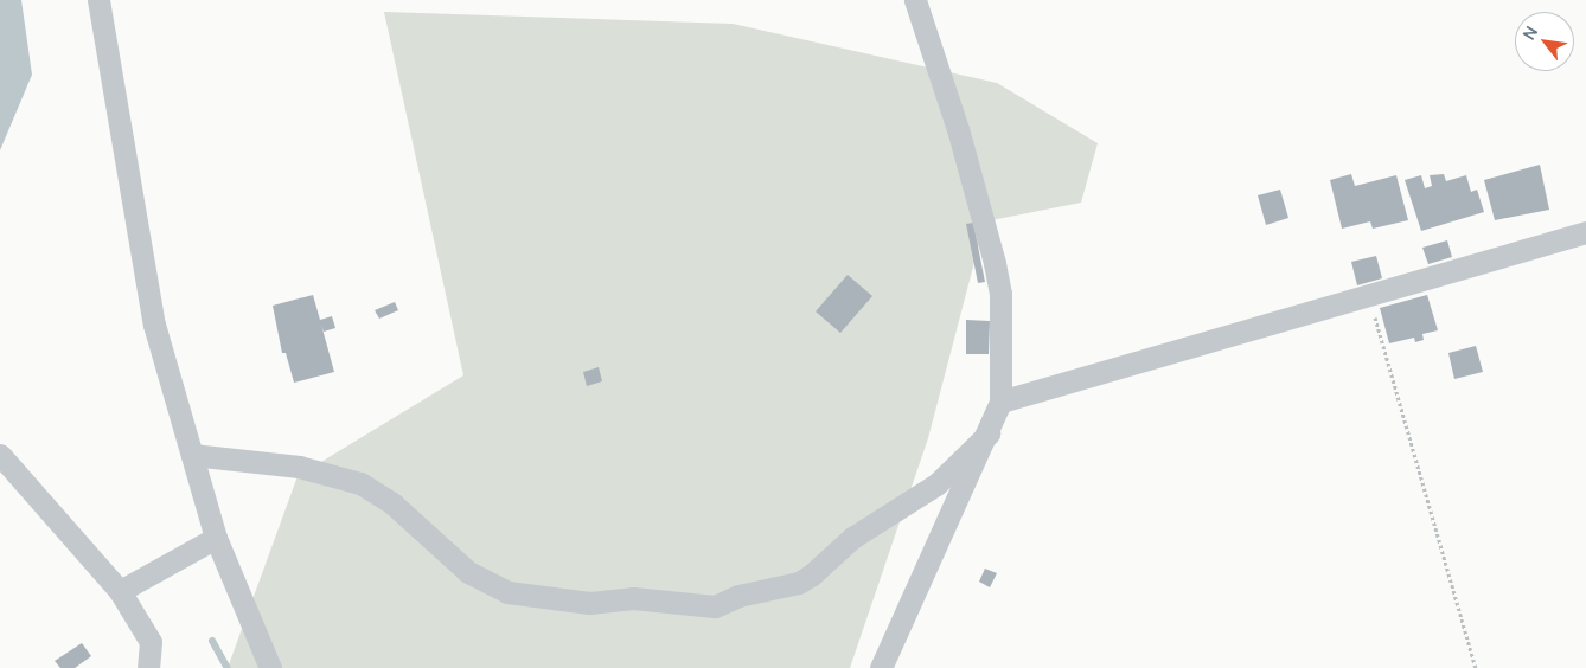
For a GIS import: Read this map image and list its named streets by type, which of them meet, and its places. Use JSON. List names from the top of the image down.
{
  "north": "top left"
}
